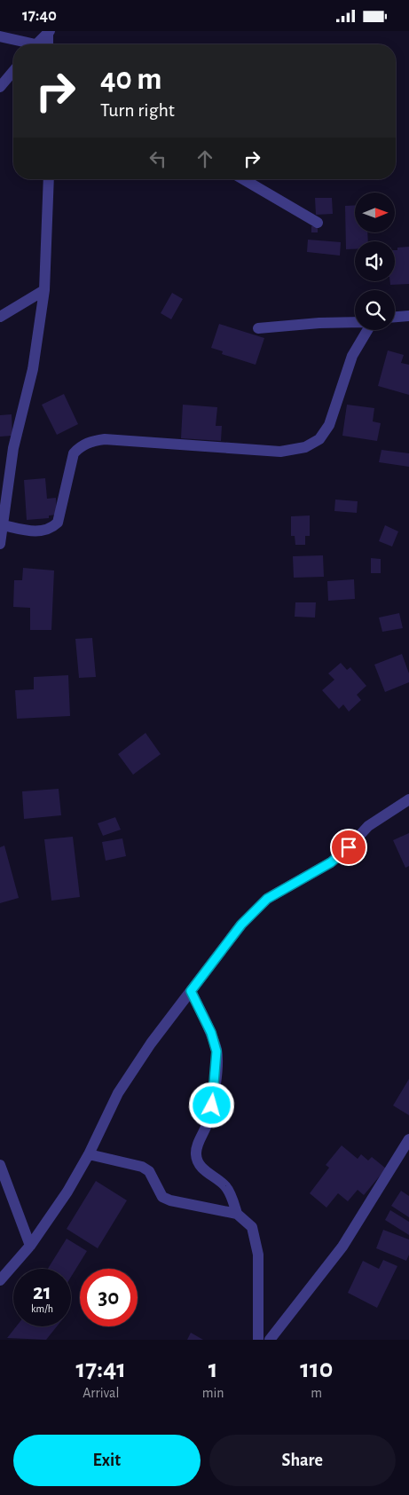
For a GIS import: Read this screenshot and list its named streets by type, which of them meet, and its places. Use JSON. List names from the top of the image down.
{
  "north": "right",
  "page": {
    "status": "17:40",
    "turn": ["40 m", "Turn right"],
    "speed": "21 km/h",
    "limit": "30",
    "eta": [
      "17:41",
      "Arrival",
      "1",
      "min",
      "110",
      "m"
    ],
    "buttons": ["Exit", "Share"]
  }
}
